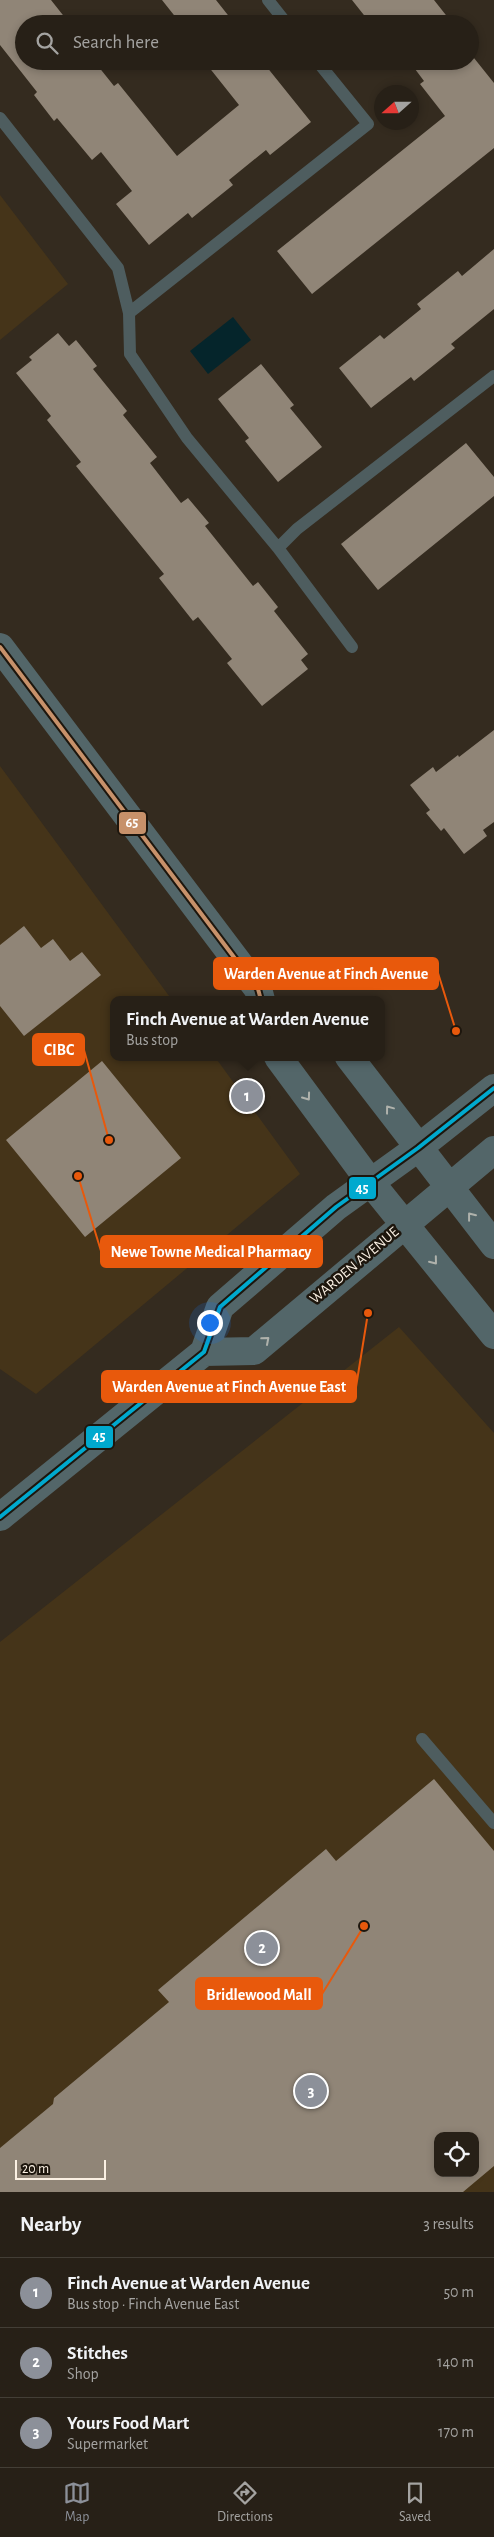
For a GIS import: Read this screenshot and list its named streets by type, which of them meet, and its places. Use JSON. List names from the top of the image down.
{
  "streets": {
    "main road": ["WARDEN AVENUE"]
  },
  "places": [
    "Warden Avenue at Finch Avenue",
    "CIBC",
    "Newe Towne Medical Pharmacy",
    "Warden Avenue at Finch Avenue East",
    "Bridlewood Mall"
  ],
  "lines": ["transit line 65", "transit line 45"],
  "scale_bar": "20 m",
  "north": "left",
  "page": {
    "search": "Search here",
    "popup": ["Finch Avenue at Warden Avenue", "Bus stop"],
    "pins": ["1", "2", "3"],
    "scale": "20 m",
    "heading": ["Nearby", "3 results"],
    "list": [
      {
        "mark": "1",
        "name": "Finch Avenue at Warden Avenue",
        "note": "Bus stop · Finch Avenue East",
        "value": "50 m"
      },
      {
        "mark": "2",
        "name": "Stitches",
        "note": "Shop",
        "value": "140 m"
      },
      {
        "mark": "3",
        "name": "Yours Food Mart",
        "note": "Supermarket",
        "value": "170 m"
      }
    ],
    "nav": ["Map", "Directions", "Saved"]
  }
}
